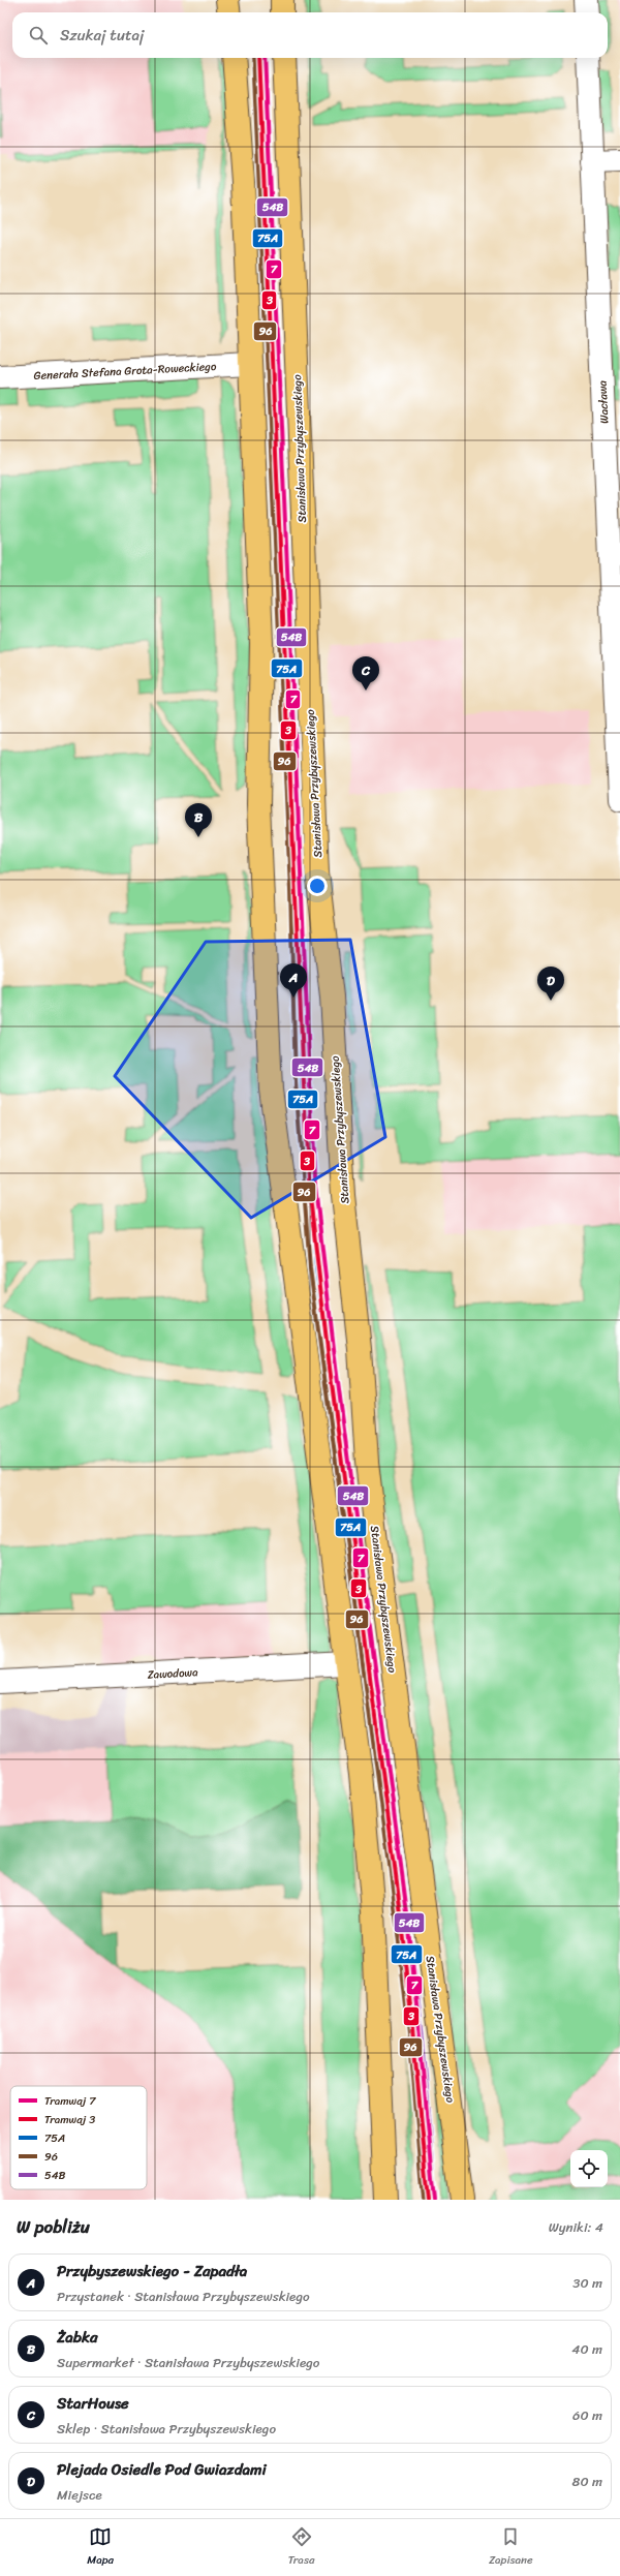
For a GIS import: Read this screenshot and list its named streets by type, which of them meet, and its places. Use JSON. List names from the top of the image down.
{
  "streets": {
    "main road": ["Stanisława Przybyszewskiego"],
    "street": ["Generała Stefana Grota-Roweckiego", "Wacława", "Zawodowa"]
  },
  "lines": [
    "tram line 7",
    "tram line 3",
    "transit line 75A",
    "transit line 96",
    "transit line 54B"
  ],
  "legend": [
    "Tramwaj 7",
    "Tramwaj 3",
    "75A",
    "96",
    "54B"
  ],
  "page": {
    "search": "Szukaj tutaj",
    "pins": [
      "C",
      "B",
      "A",
      "D"
    ],
    "heading": ["W pobliżu", "Wyniki: 4"],
    "list": [
      {
        "mark": "A",
        "name": "Przybyszewskiego - Zapadła",
        "note": "Przystanek · Stanisława Przybyszewskiego",
        "value": "30 m"
      },
      {
        "mark": "B",
        "name": "Żabka",
        "note": "Supermarket · Stanisława Przybyszewskiego",
        "value": "40 m"
      },
      {
        "mark": "C",
        "name": "StarHouse",
        "note": "Sklep · Stanisława Przybyszewskiego",
        "value": "60 m"
      },
      {
        "mark": "D",
        "name": "Plejada Osiedle Pod Gwiazdami",
        "note": "Miejsce",
        "value": "80 m"
      }
    ],
    "nav": ["Mapa", "Trasa", "Zapisane"]
  }
}
